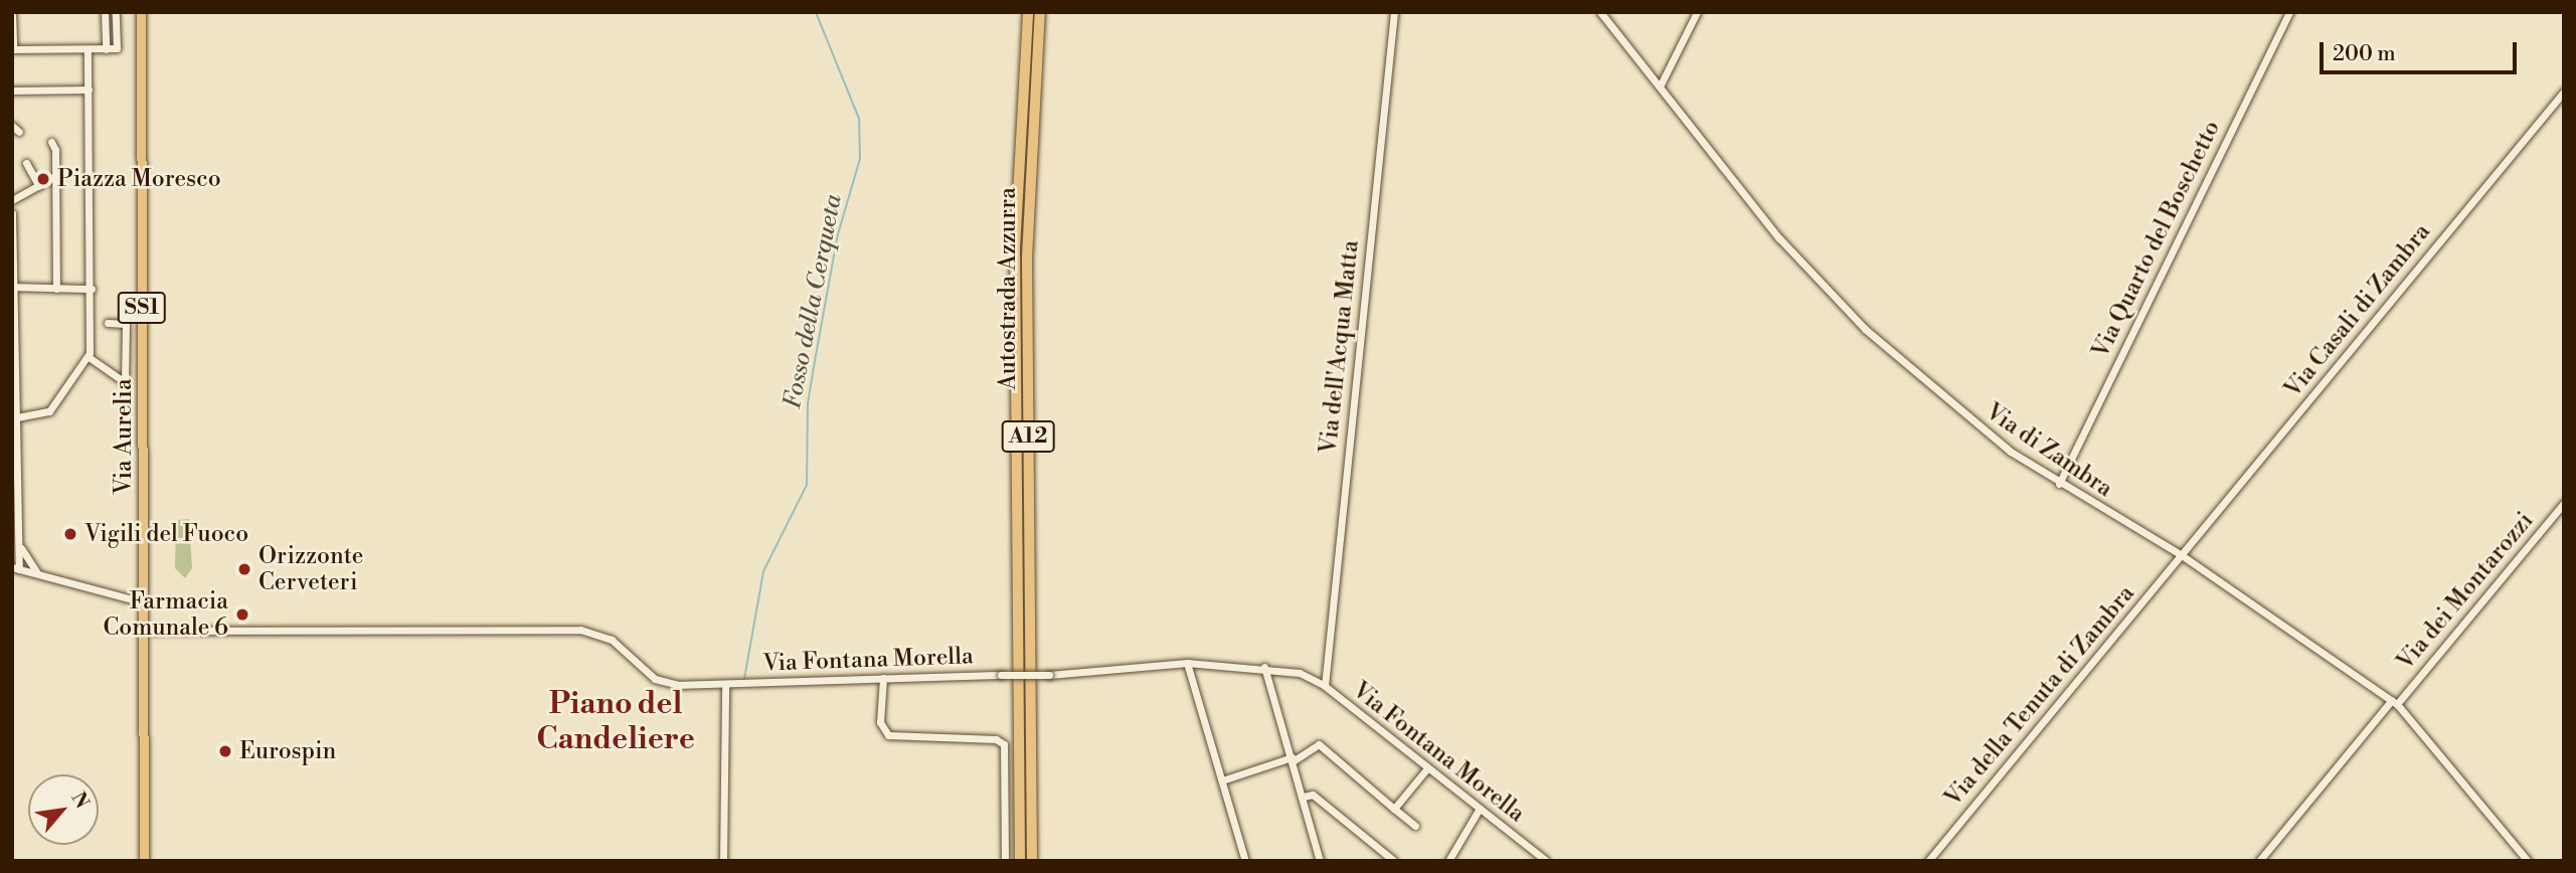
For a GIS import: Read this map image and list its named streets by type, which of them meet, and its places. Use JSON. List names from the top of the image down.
{
  "streets": {
    "highway": ["Autostrada Azzurra", "A12"],
    "main road": ["SS1", "Via Aurelia"],
    "street": [
      "Via Quarto del Boschetto",
      "Via Casali di Zambra",
      "Via dell'Acqua Matta",
      "Via di Zambra",
      "Via dei Montarozzi",
      "Via Fontana Morella",
      "Via della Tenuta di Zambra"
    ]
  },
  "crossings": [
    ["Via Quarto del Boschetto", "Via di Zambra"],
    ["Via Casali di Zambra", "Via di Zambra"],
    ["Via Casali di Zambra", "Via della Tenuta di Zambra"],
    ["Via dell'Acqua Matta", "Via Fontana Morella"],
    ["Via Aurelia", "Via Fontana Morella"],
    ["Via di Zambra", "Via dei Montarozzi"],
    ["Via di Zambra", "Via della Tenuta di Zambra"]
  ],
  "districts": ["Piano del Candeliere"],
  "water": ["Fosso della Cerqueta"],
  "places": [
    "Piazza Moresco",
    "Vigili del Fuoco",
    "Orizzonte Cerveteri",
    "Farmacia Comunale 6",
    "Eurospin"
  ],
  "scale_bar": "200 m",
  "north": "top right"
}
